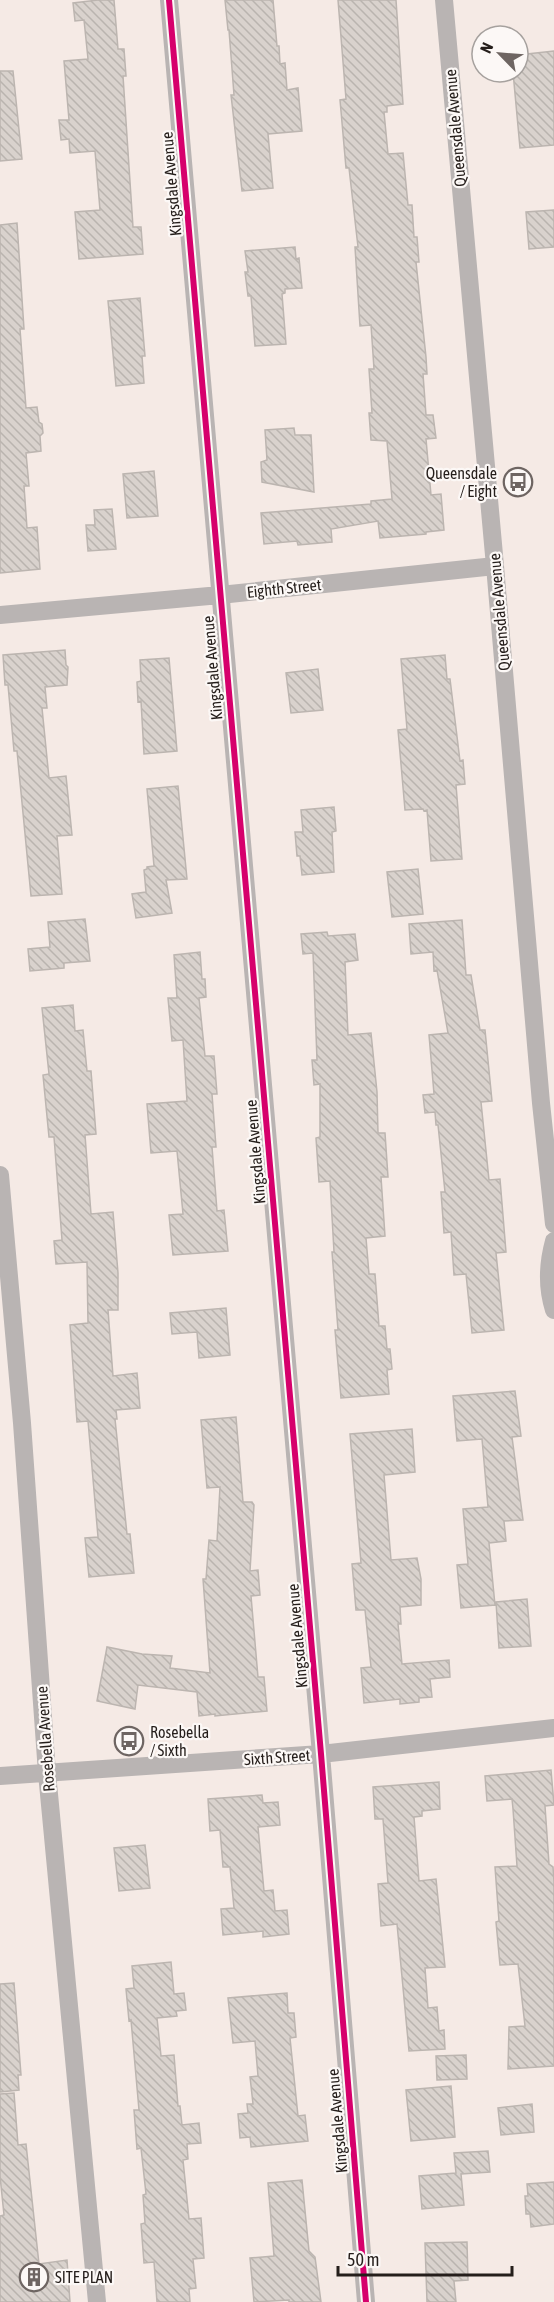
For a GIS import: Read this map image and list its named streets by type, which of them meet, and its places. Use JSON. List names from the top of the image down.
{
  "streets": {
    "street": [
      "Queensdale Avenue",
      "Kingsdale Avenue",
      "Eighth Street",
      "Rosebella Avenue",
      "Sixth Street"
    ]
  },
  "crossings": [
    ["Queensdale Avenue", "Eighth Street"],
    ["Kingsdale Avenue", "Eighth Street"],
    ["Kingsdale Avenue", "Sixth Street"],
    ["Rosebella Avenue", "Sixth Street"]
  ],
  "places": {
    "bus stop": ["Queensdale / Eight", "Rosebella / Sixth"],
    "building": ["SITE PLAN"]
  },
  "scale_bar": "50 m",
  "north": "top left"
}
